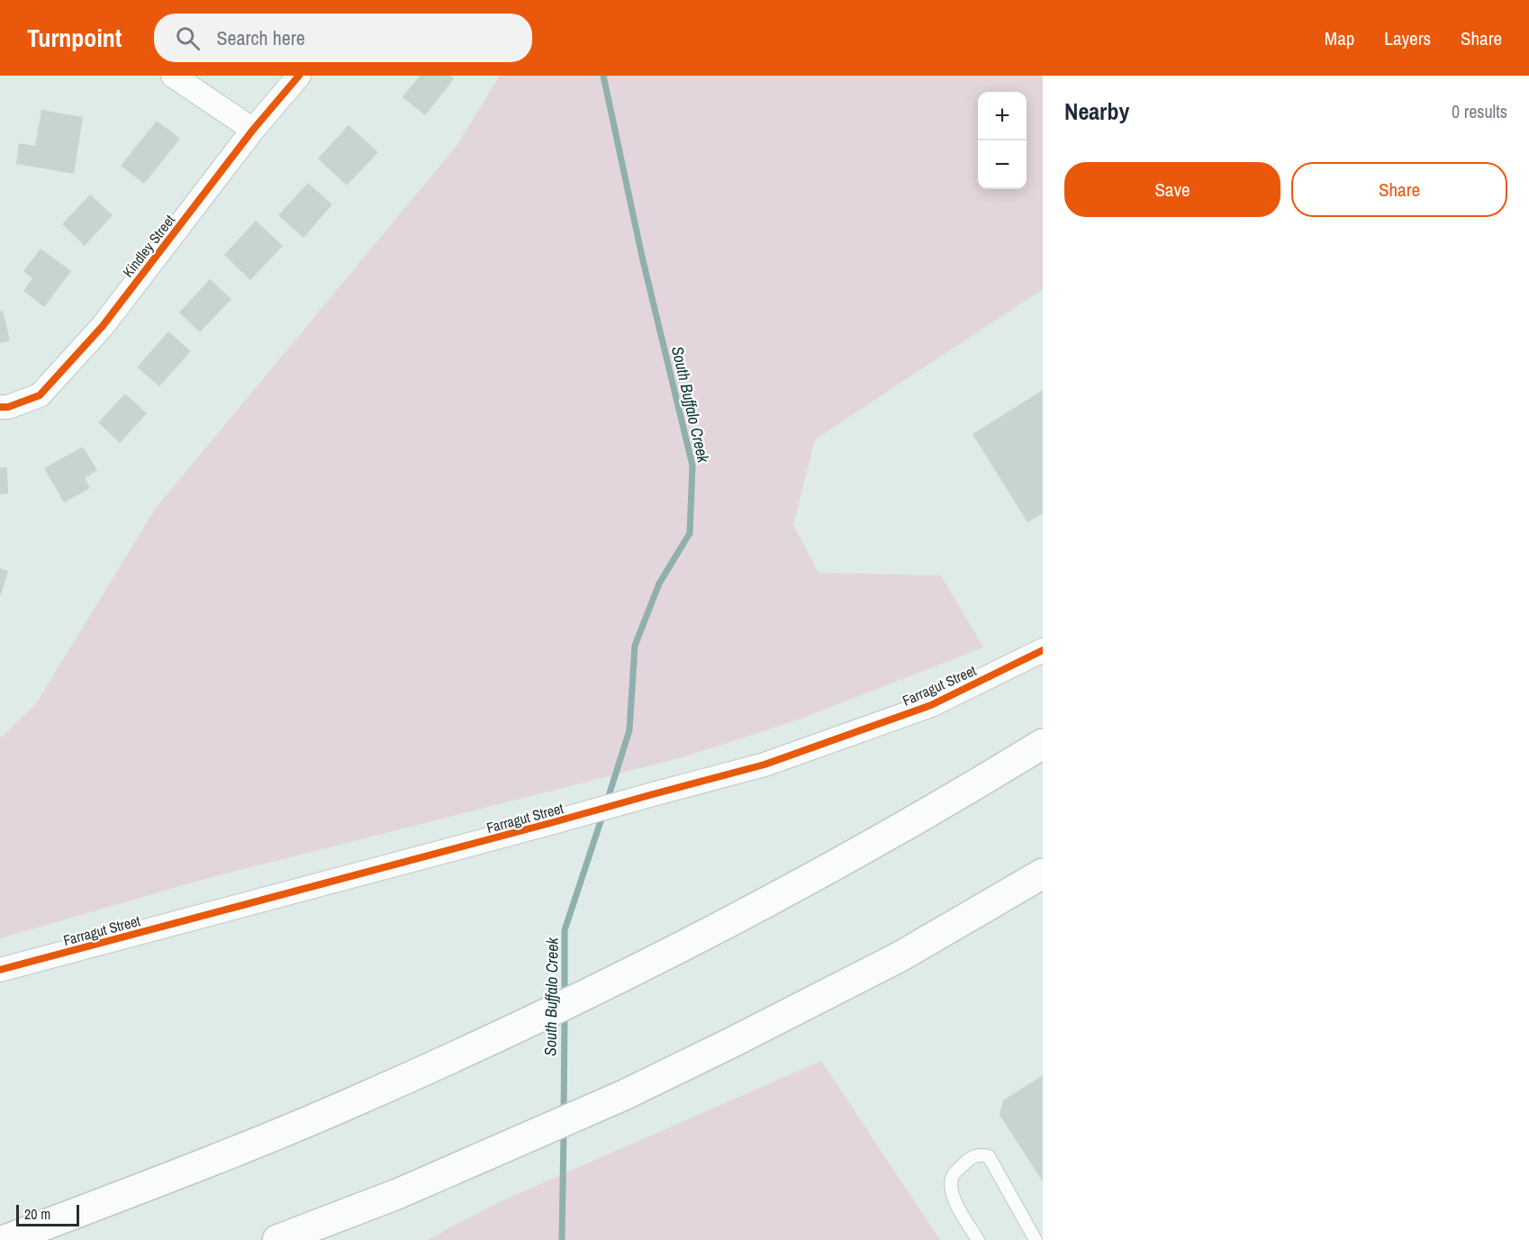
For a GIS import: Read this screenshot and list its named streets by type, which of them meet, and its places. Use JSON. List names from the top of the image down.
{
  "streets": {
    "street": ["Kindley Street", "Farragut Street"]
  },
  "water": ["South Buffalo Creek"],
  "scale_bar": "20 m",
  "page": {
    "header": "Turnpoint",
    "search": "Search here",
    "nav": ["Map", "Layers", "Share"],
    "heading": ["Nearby", "0 results"],
    "map_buttons": ["+", "−"],
    "buttons": ["Save", "Share"],
    "scale": "20 m"
  }
}
